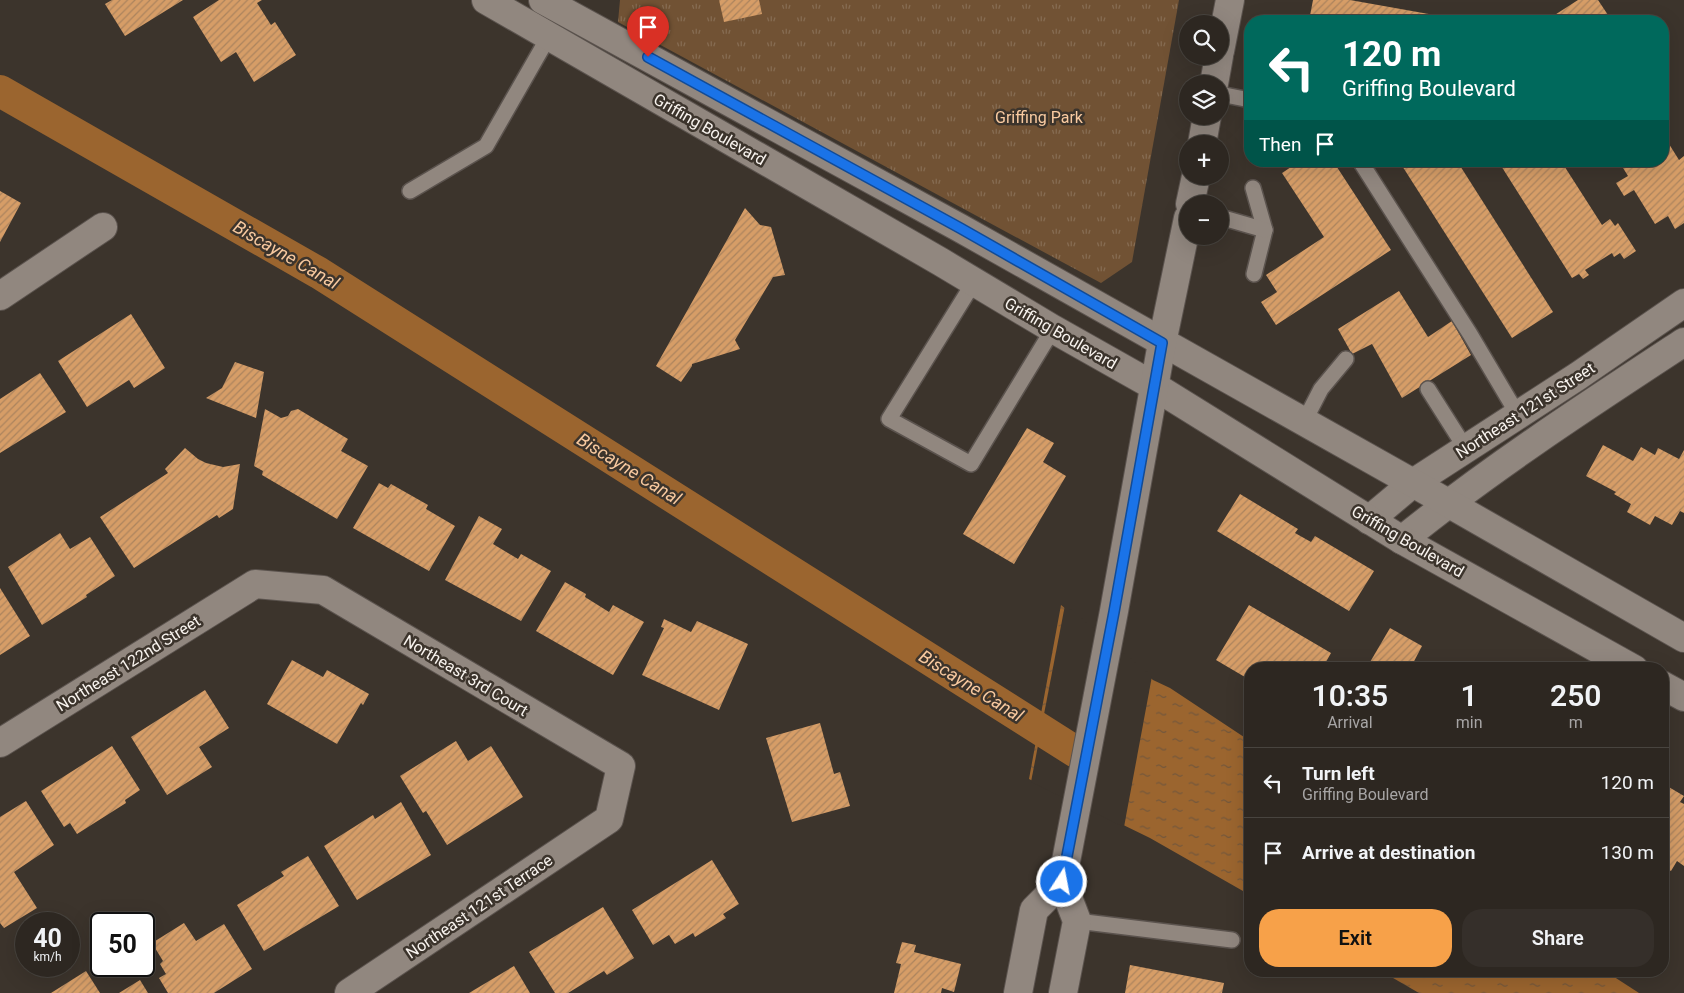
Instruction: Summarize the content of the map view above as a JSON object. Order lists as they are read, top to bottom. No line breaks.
{"streets":{"street":["Griffing Boulevard","Northeast 121st Street","Northeast 122nd Street","Northeast 3rd Court","Northeast 121st Terrace"]},"crossings":[["Griffing Boulevard","Northeast 121st Street"],["Northeast 122nd Street","Northeast 3rd Court"],["Northeast 3rd Court","Northeast 121st Terrace"]],"water":["Biscayne Canal"],"parks":["Griffing Park"],"page":{"map_buttons":["+","−"],"turn":["120 m","Griffing Boulevard"],"then":"Then","eta":["10:35","Arrival","1","min","250","m"],"list":[{"name":"Turn left","note":"Griffing Boulevard","value":"120 m"},{"name":"Arrive at destination","value":"130 m"}],"buttons":["Exit","Share"],"speed":"40 km/h","limit":"50"}}
